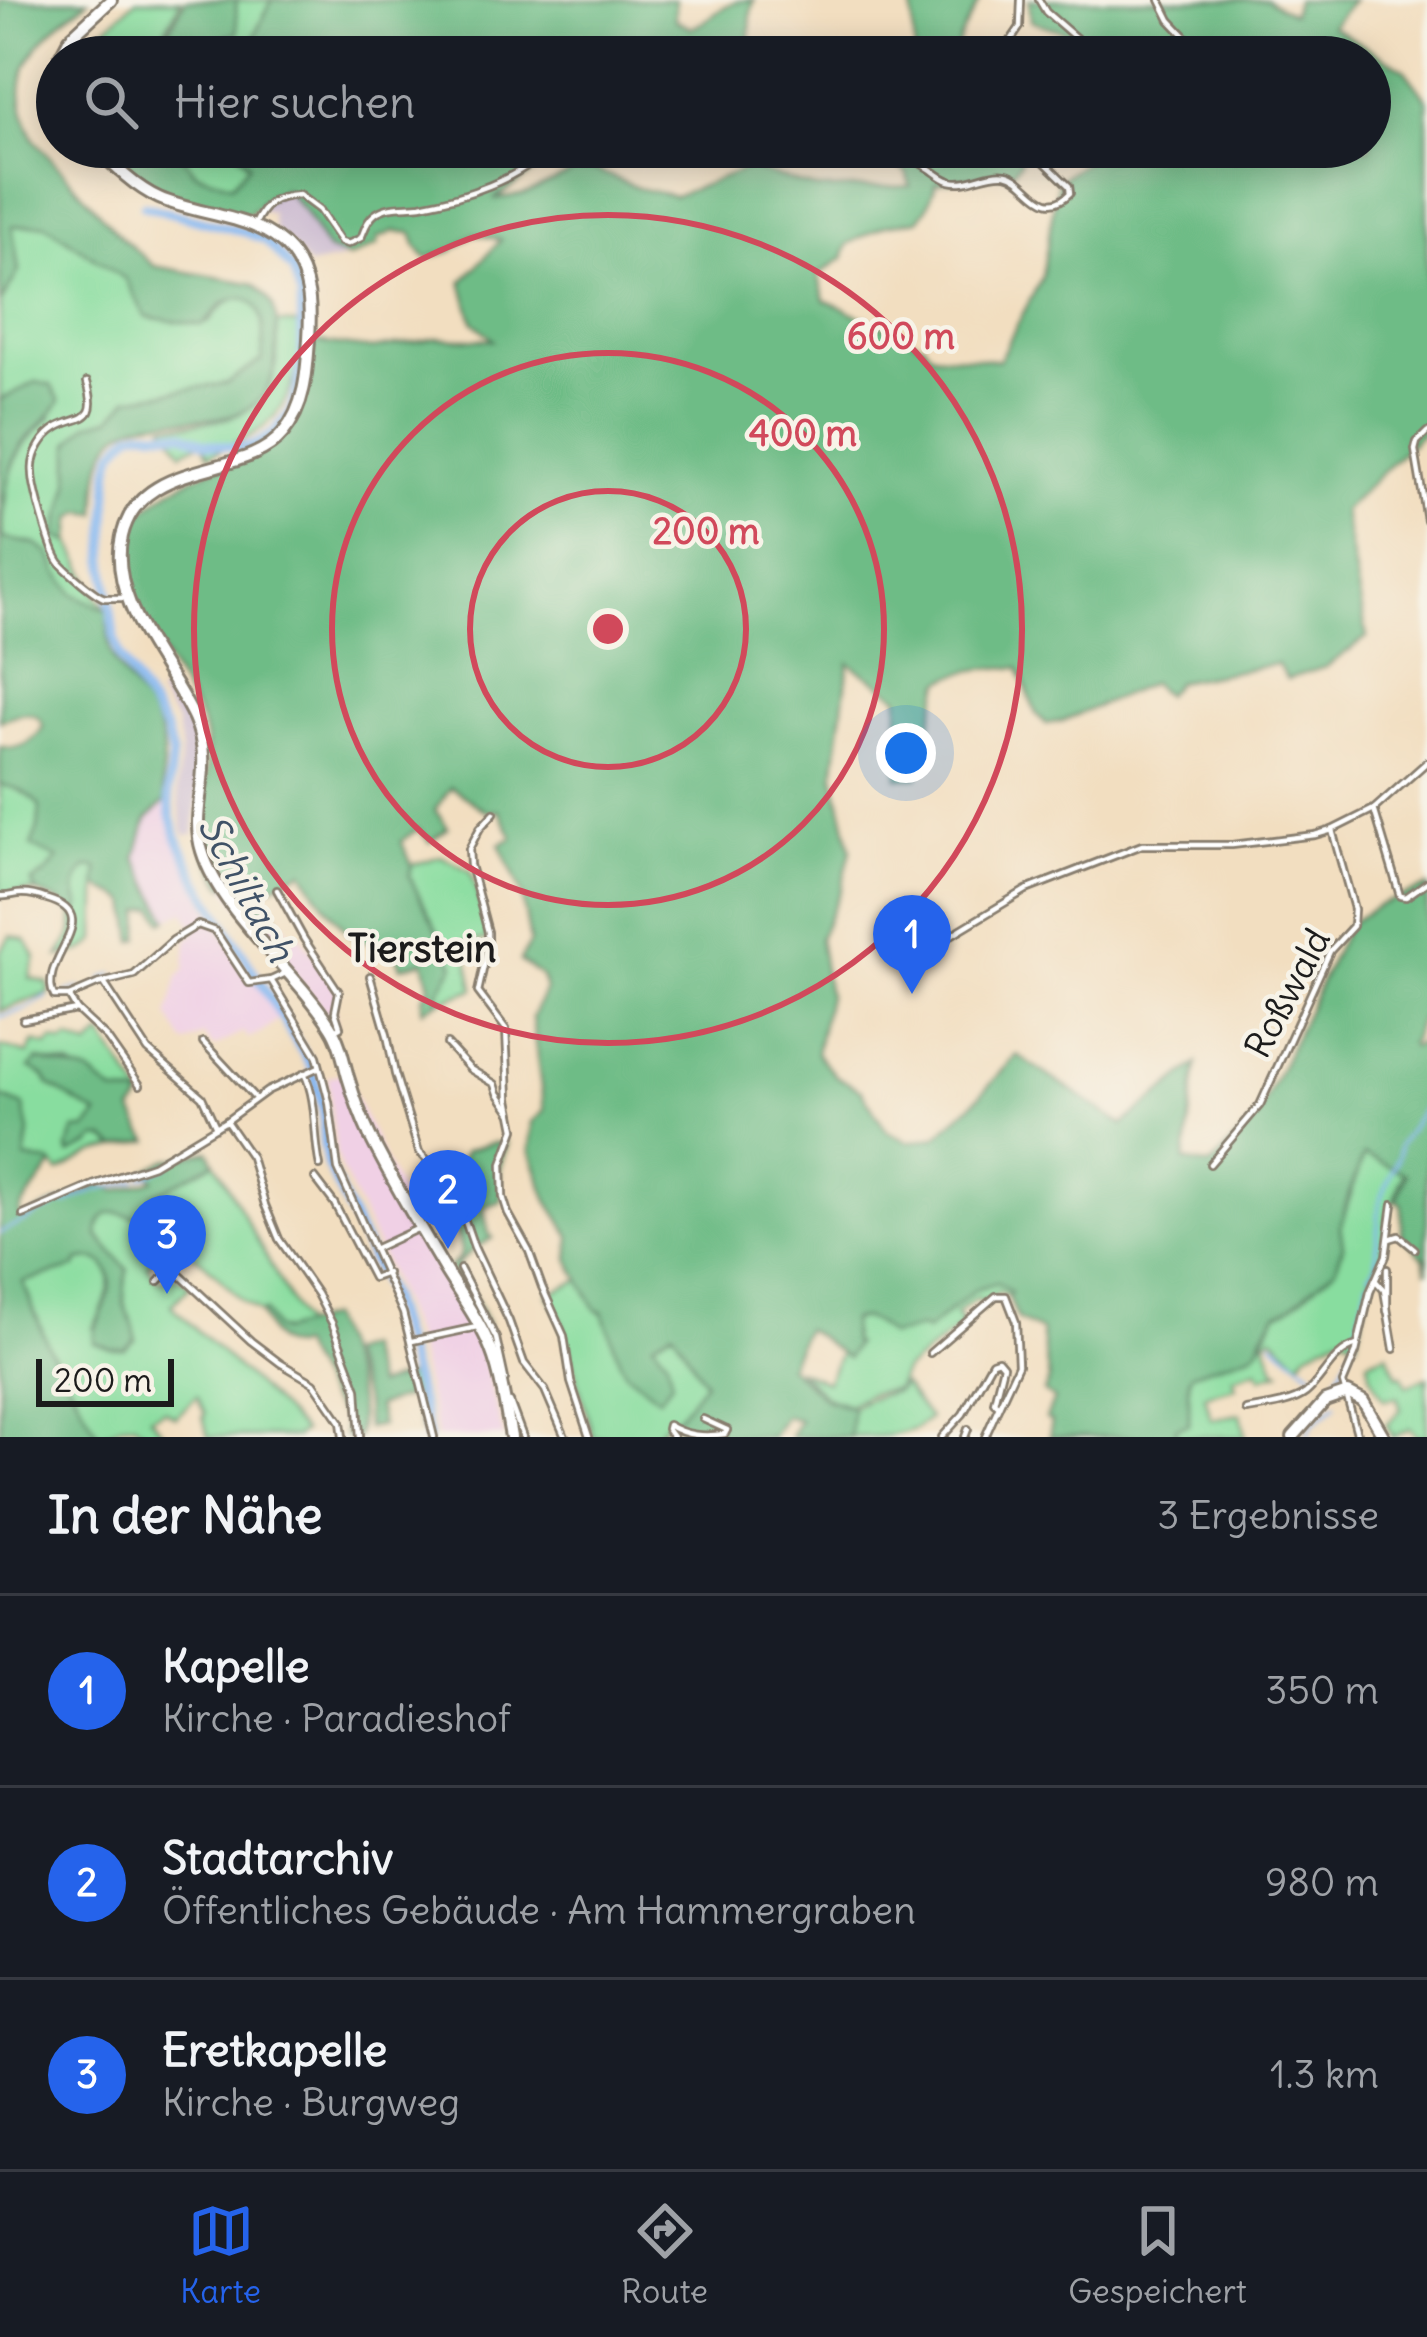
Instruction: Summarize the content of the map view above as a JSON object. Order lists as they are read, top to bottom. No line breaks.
{"streets":{"street":["Roßwald"]},"districts":["Tierstein"],"water":["Schiltach"],"scale_bar":"200 m","page":{"search":"Hier suchen","pins":["1","2","3"],"scale":"200 m","heading":["In der Nähe","3 Ergebnisse"],"list":[{"mark":"1","name":"Kapelle","note":"Kirche · Paradieshof","value":"350 m"},{"mark":"2","name":"Stadtarchiv","note":"Öffentliches Gebäude · Am Hammergraben","value":"980 m"},{"mark":"3","name":"Eretkapelle","note":"Kirche · Burgweg","value":"1.3 km"}],"nav":["Karte","Route","Gespeichert"]},"rings":["600 m","400 m","200 m"]}
